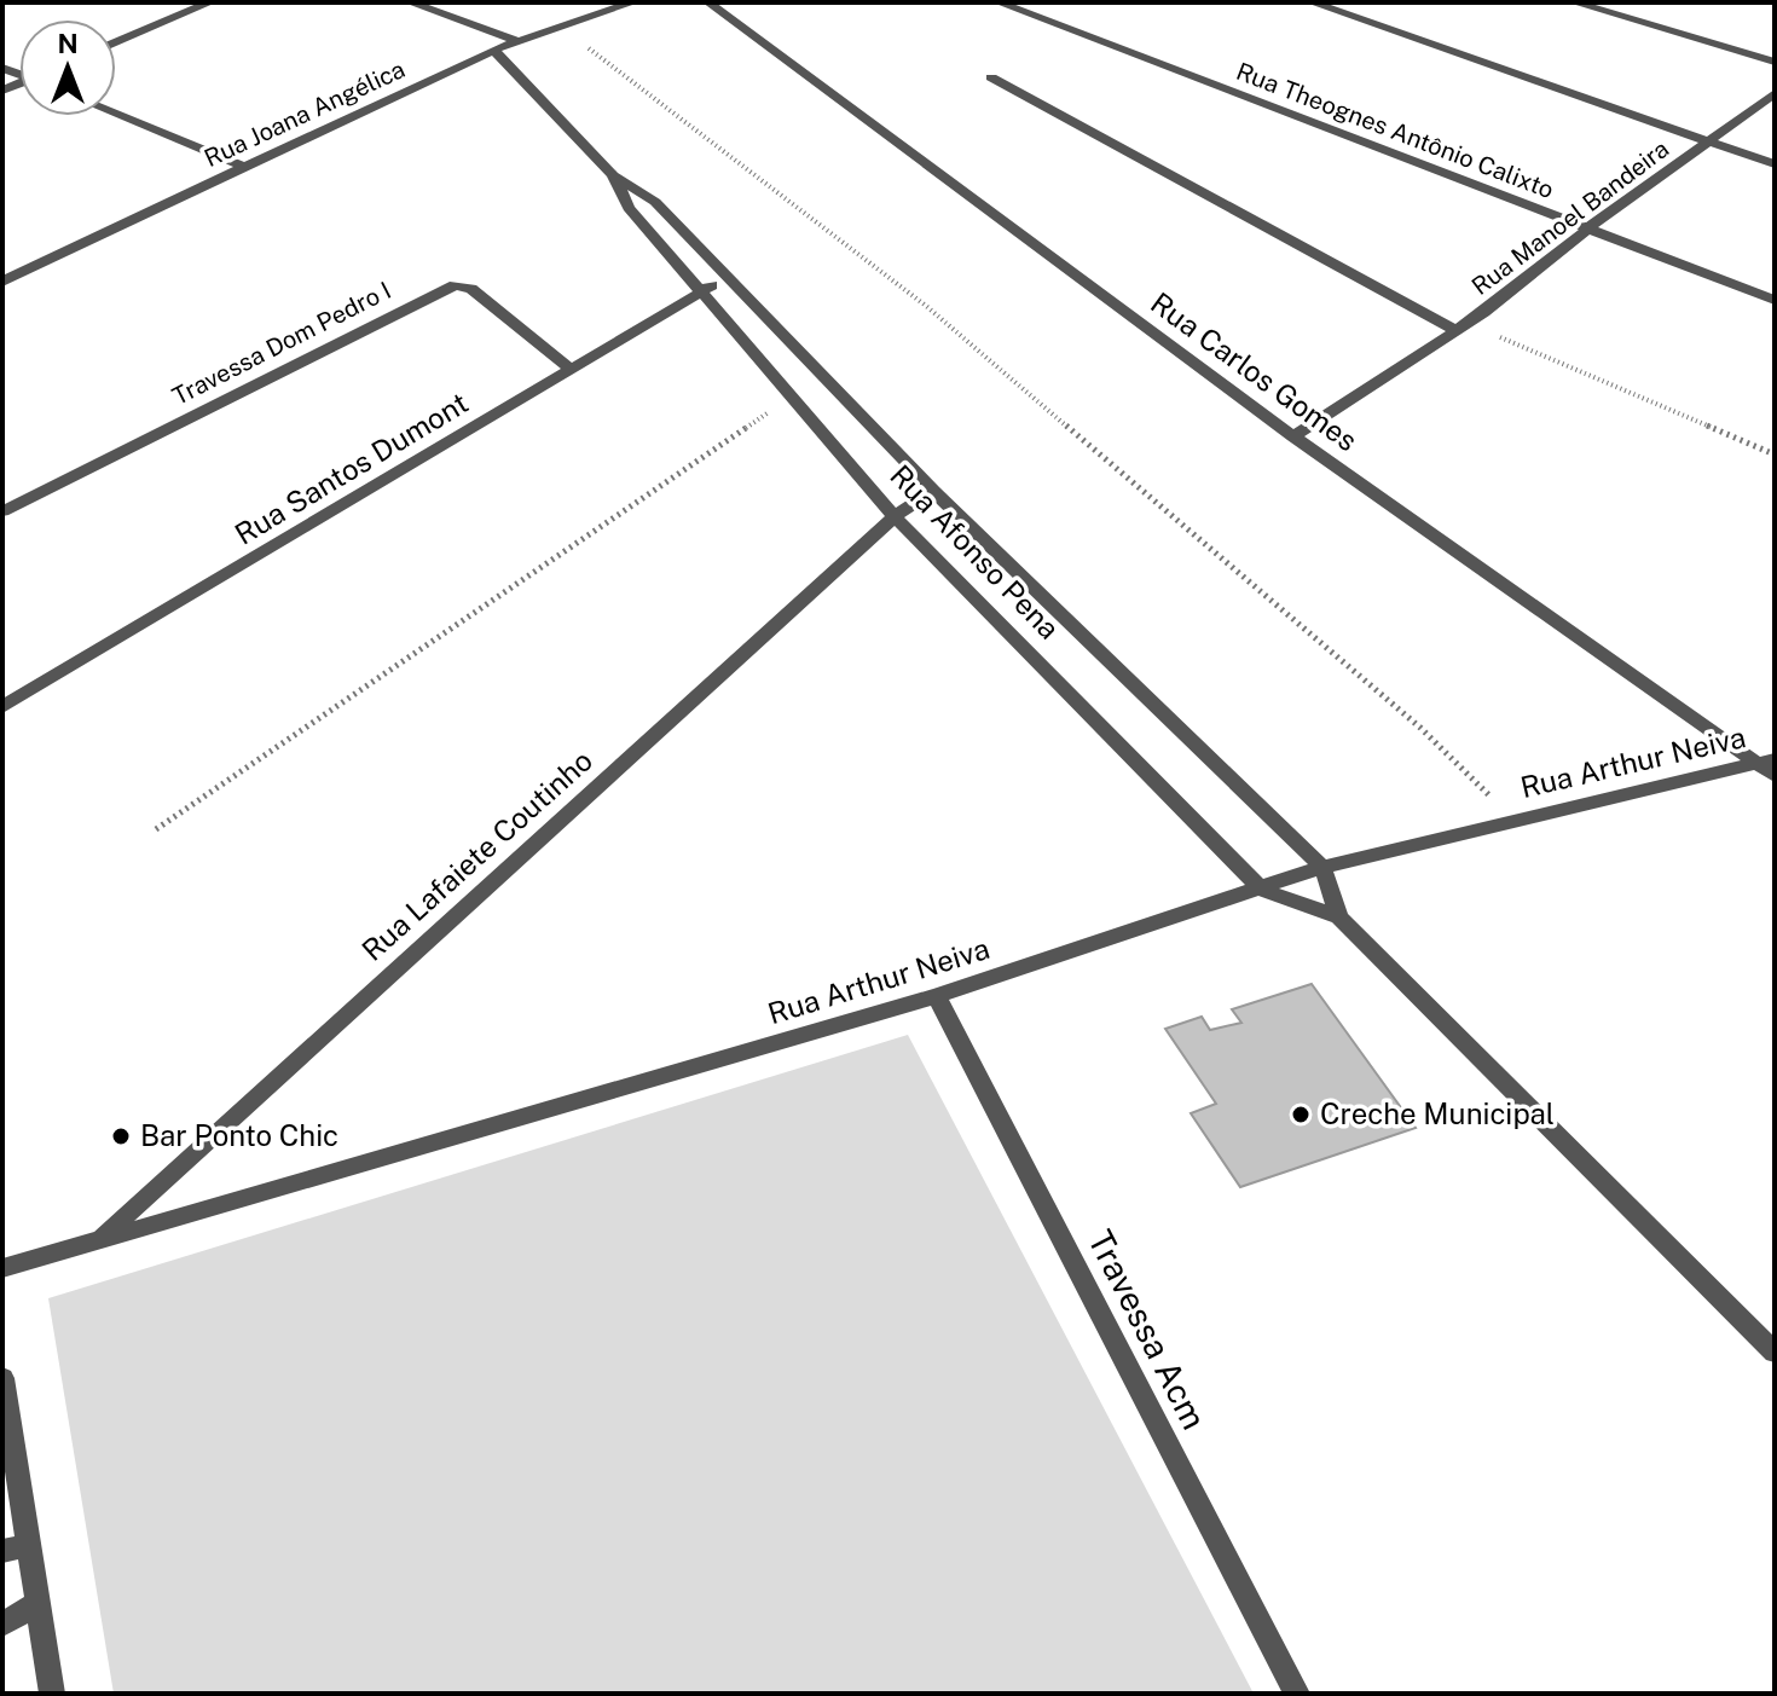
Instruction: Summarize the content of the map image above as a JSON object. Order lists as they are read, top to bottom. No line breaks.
{"streets":{"street":["Rua Joana Angélica","Rua Theognes Antônio Calixto","Rua Manoel Bandeira","Travessa Dom Pedro I","Rua Carlos Gomes","Rua Santos Dumont","Rua Afonso Pena","Rua Arthur Neiva","Rua Lafaiete Coutinho","Travessa Acm"]},"crossings":[["Rua Joana Angélica","Rua Afonso Pena"],["Rua Theognes Antônio Calixto","Rua Manoel Bandeira"],["Rua Manoel Bandeira","Rua Carlos Gomes"],["Travessa Dom Pedro I","Rua Santos Dumont"],["Rua Carlos Gomes","Rua Arthur Neiva"],["Rua Santos Dumont","Rua Afonso Pena"],["Rua Afonso Pena","Rua Arthur Neiva"],["Rua Afonso Pena","Rua Lafaiete Coutinho"],["Rua Arthur Neiva","Rua Lafaiete Coutinho"],["Rua Arthur Neiva","Travessa Acm"]],"places":["Creche Municipal","Bar Ponto Chic"],"north":"top"}
